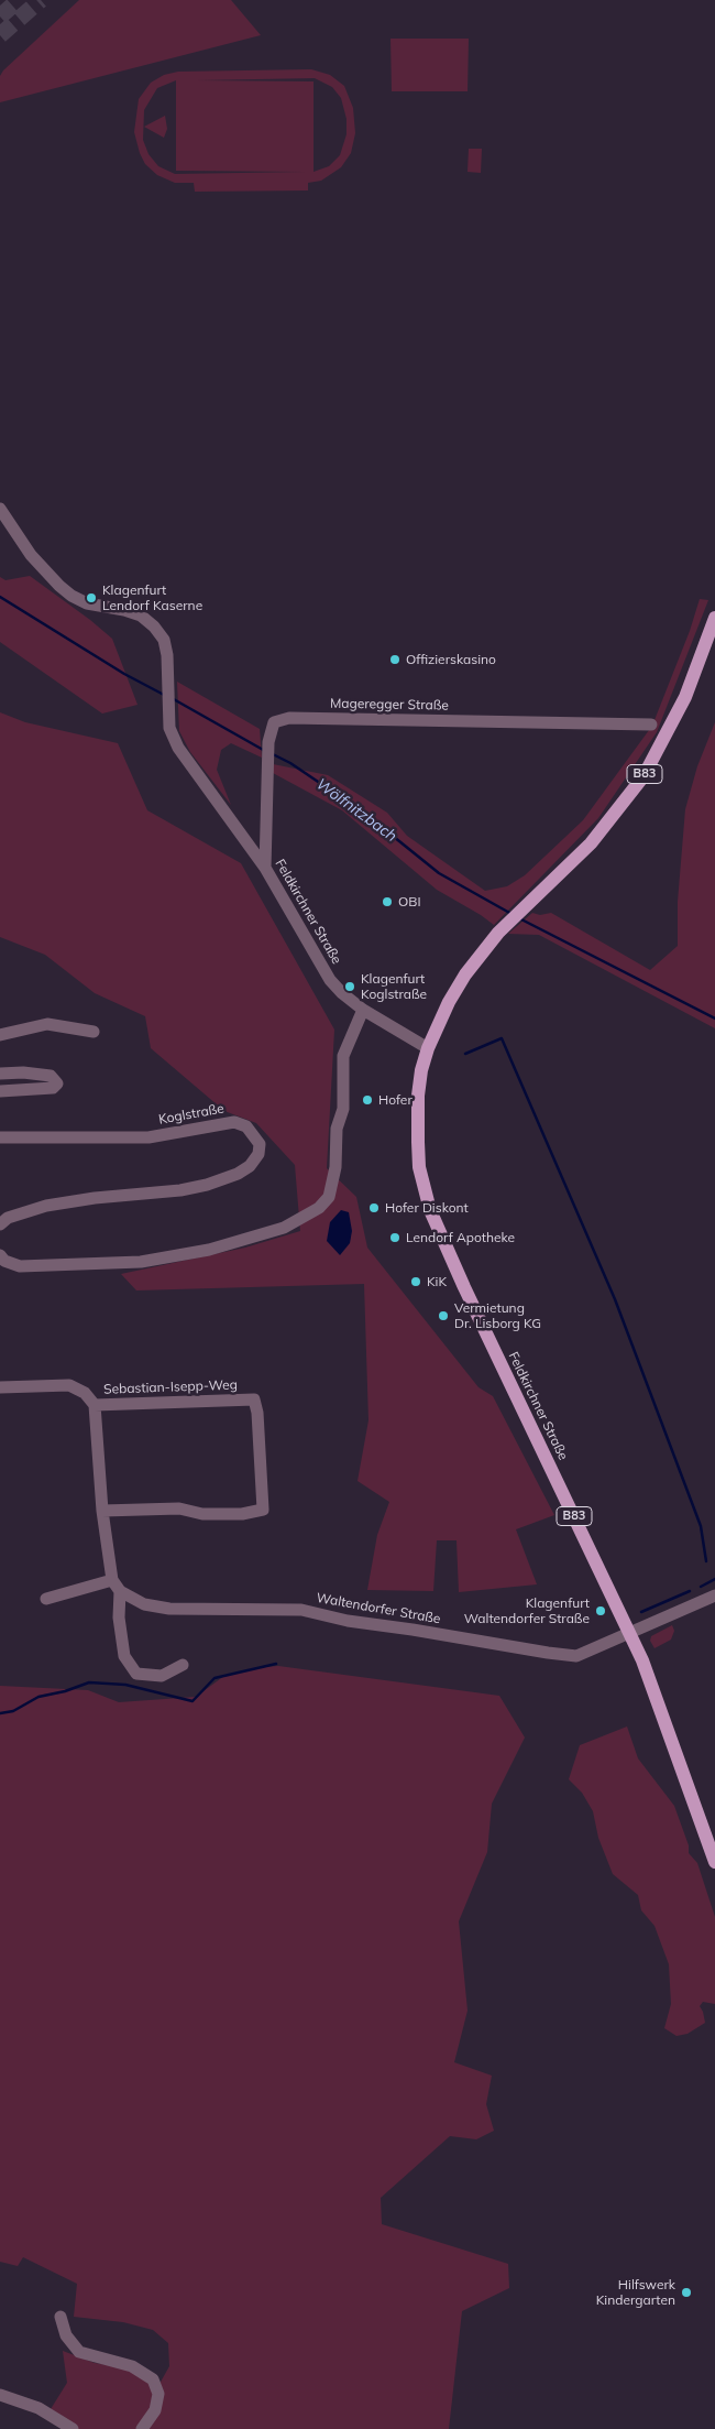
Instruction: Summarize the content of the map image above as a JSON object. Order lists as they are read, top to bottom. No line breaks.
{"streets":{"main road":["B83","Feldkirchner Straße"],"street":["Mageregger Straße","Koglstraße","Sebastian-Isepp-Weg","Waltendorfer Straße"]},"crossings":[["Mageregger Straße","Feldkirchner Straße"],["B83","Feldkirchner Straße"],["Feldkirchner Straße","Waltendorfer Straße"]],"water":["Wölfnitzbach"],"places":["Klagenfurt Lendorf Kaserne","Offizierskasino","OBI","Klagenfurt Koglstraße","Hofer","Hofer Diskont","Lendorf Apotheke","KiK","Vermietung Dr. Lisborg KG","Klagenfurt Waltendorfer Straße","Hilfswerk Kindergarten"]}
